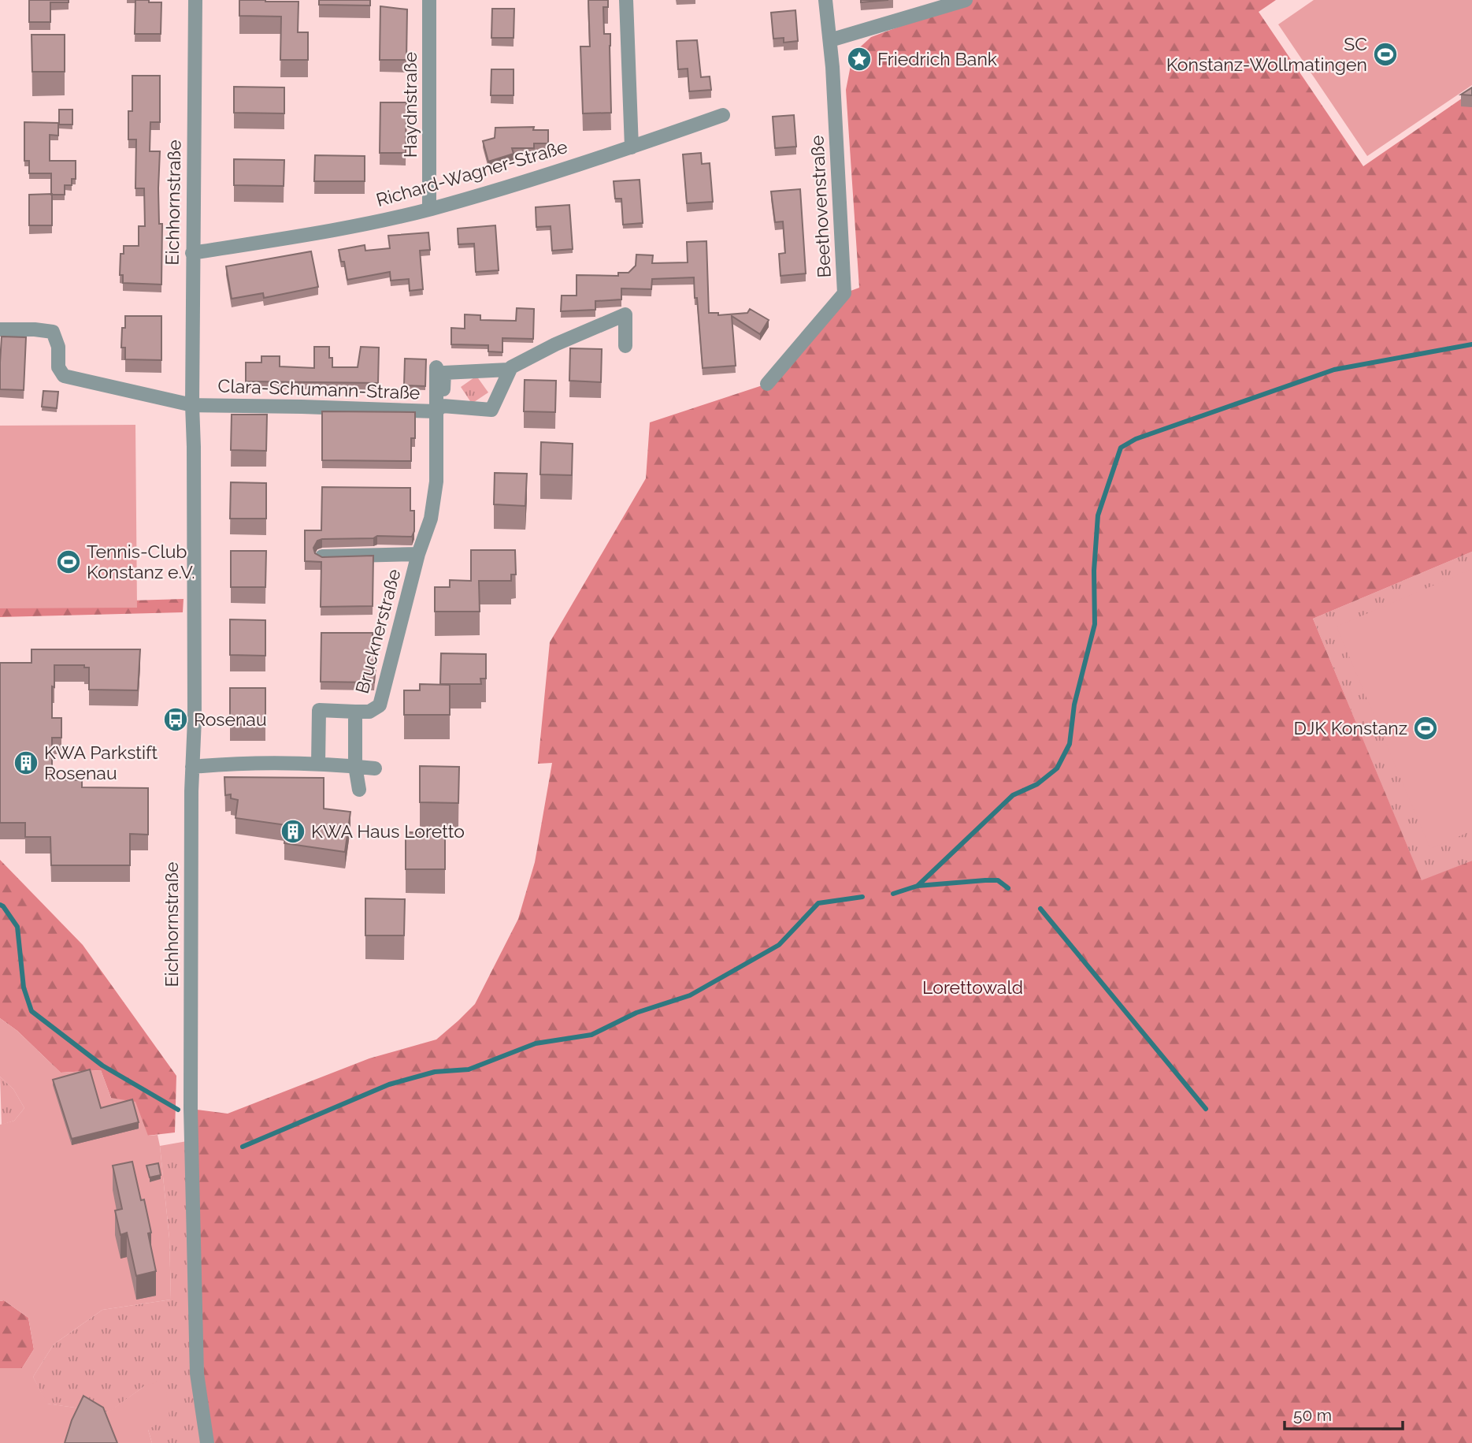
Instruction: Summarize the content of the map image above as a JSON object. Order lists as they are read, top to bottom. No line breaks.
{"streets":{"street":["Haydnstraße","Richard-Wagner-Straße","Eichhornstraße","Beethovenstraße","Clara-Schumann-Straße","Brucknerstraße"]},"crossings":[["Haydnstraße","Richard-Wagner-Straße"],["Richard-Wagner-Straße","Eichhornstraße"],["Eichhornstraße","Clara-Schumann-Straße"],["Clara-Schumann-Straße","Brucknerstraße"]],"parks":["Lorettowald"],"places":{"sports":["SC Konstanz-Wollmatingen","Tennis-Club Konstanz e.V.","DJK Konstanz"],"place":["Friedrich Bank"],"bus stop":["Rosenau"],"building":["KWA Parkstift Rosenau","KWA Haus Loretto"]},"scale_bar":"50 m"}
